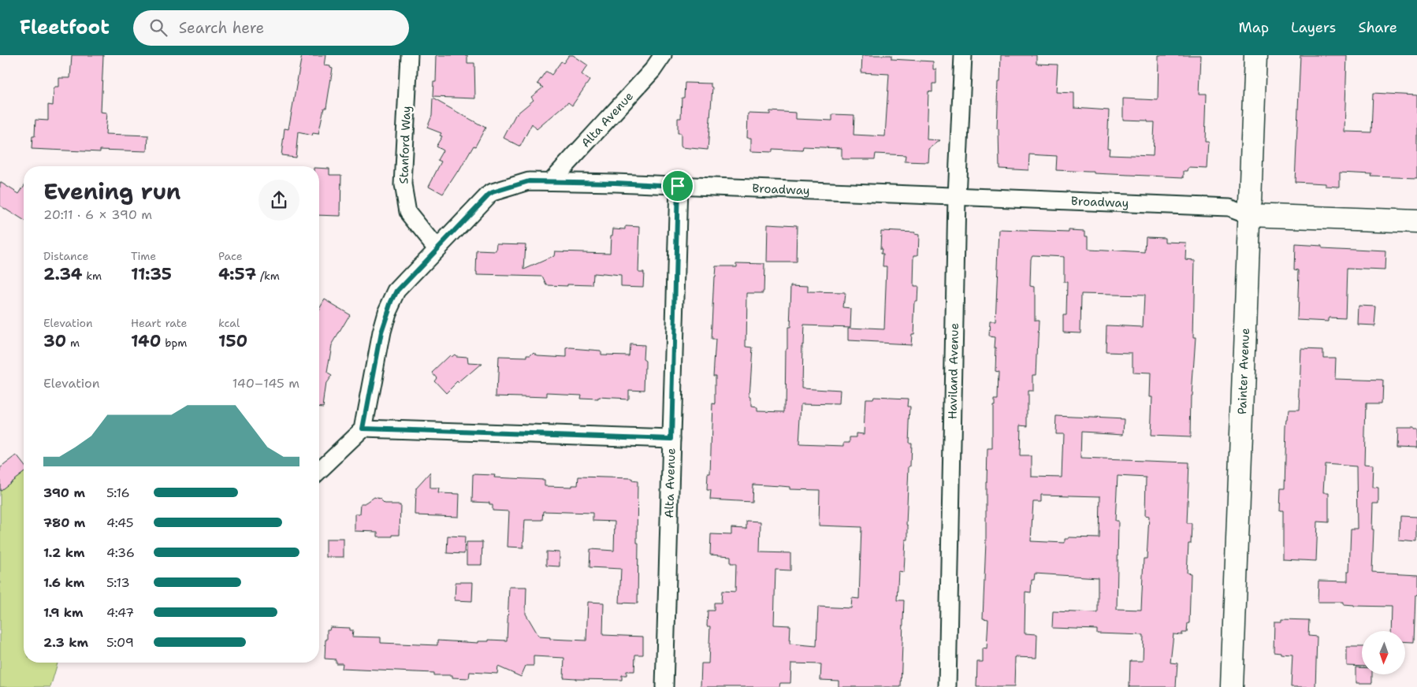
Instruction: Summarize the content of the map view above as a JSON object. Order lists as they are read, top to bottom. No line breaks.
{"streets":{"street":["Alta Avenue","Stanford Way","Broadway","Haviland Avenue","Painter Avenue"]},"crossings":[["Alta Avenue","Broadway"],["Stanford Way","Broadway"],["Broadway","Haviland Avenue"],["Broadway","Painter Avenue"]],"north":"bottom","page":{"header":"Fleetfoot","search":"Search here","nav":["Map","Layers","Share"],"heading":["Evening run","20:11 · 6 × 390 m"],"stats":[["Distance","2.34 km"],["Time","11:35"],["Pace","4:57 /km"],["Elevation","30 m"],["Heart rate","140 bpm"],["kcal","150"]],"chart":["Elevation","140–145 m"],"list":[{"name":"390 m","note":"5:16"},{"name":"780 m","note":"4:45"},{"name":"1.2 km","note":"4:36"},{"name":"1.6 km","note":"5:13"},{"name":"1.9 km","note":"4:47"},{"name":"2.3 km","note":"5:09"}]}}
